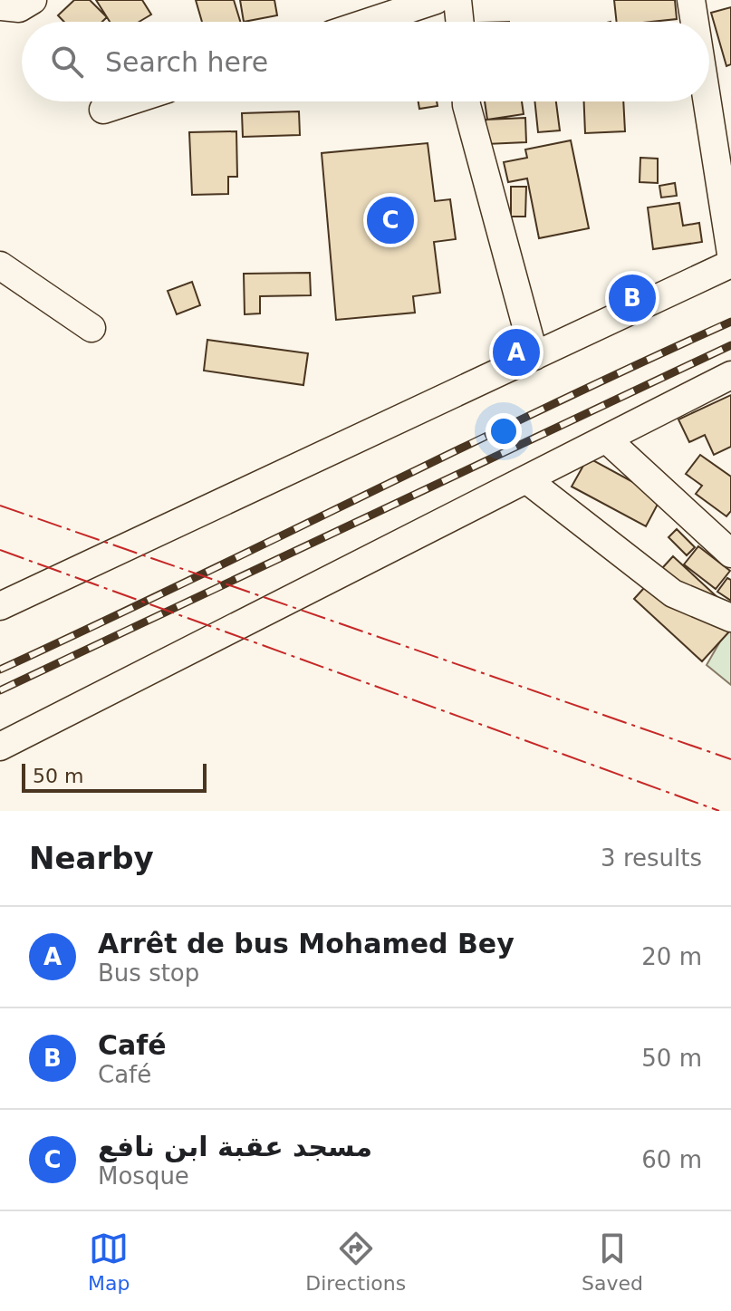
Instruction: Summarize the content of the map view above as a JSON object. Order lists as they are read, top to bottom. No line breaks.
{"scale_bar":"50 m","page":{"search":"Search here","pins":["C","B","A"],"scale":"50 m","heading":["Nearby","3 results"],"list":[{"mark":"A","name":"Arrêt de bus Mohamed Bey","note":"Bus stop","value":"20 m"},{"mark":"B","name":"Café","note":"Café","value":"50 m"},{"mark":"C","name":"مسجد عقبة ابن نافع","note":"Mosque","value":"60 m"}],"nav":["Map","Directions","Saved"]}}
